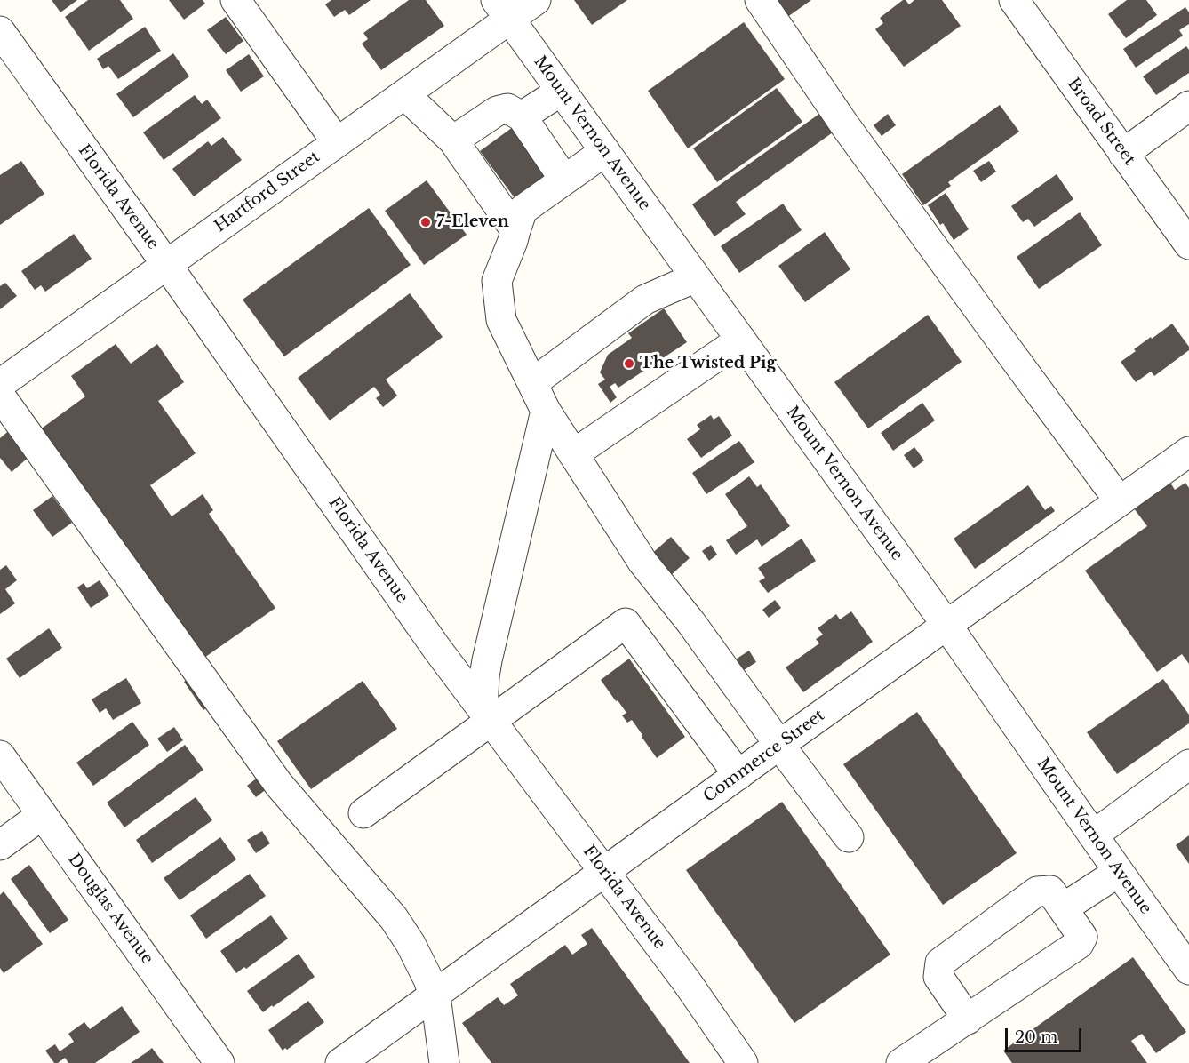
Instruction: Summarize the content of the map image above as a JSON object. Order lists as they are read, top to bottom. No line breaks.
{"streets":{"street":["Broad Street","Mount Vernon Avenue","Hartford Street","Florida Avenue","Commerce Street","Douglas Avenue"]},"crossings":[["Mount Vernon Avenue","Hartford Street"],["Mount Vernon Avenue","Commerce Street"],["Hartford Street","Florida Avenue"],["Florida Avenue","Commerce Street"]],"places":["7-Eleven","The Twisted Pig"],"scale_bar":"20 m"}
